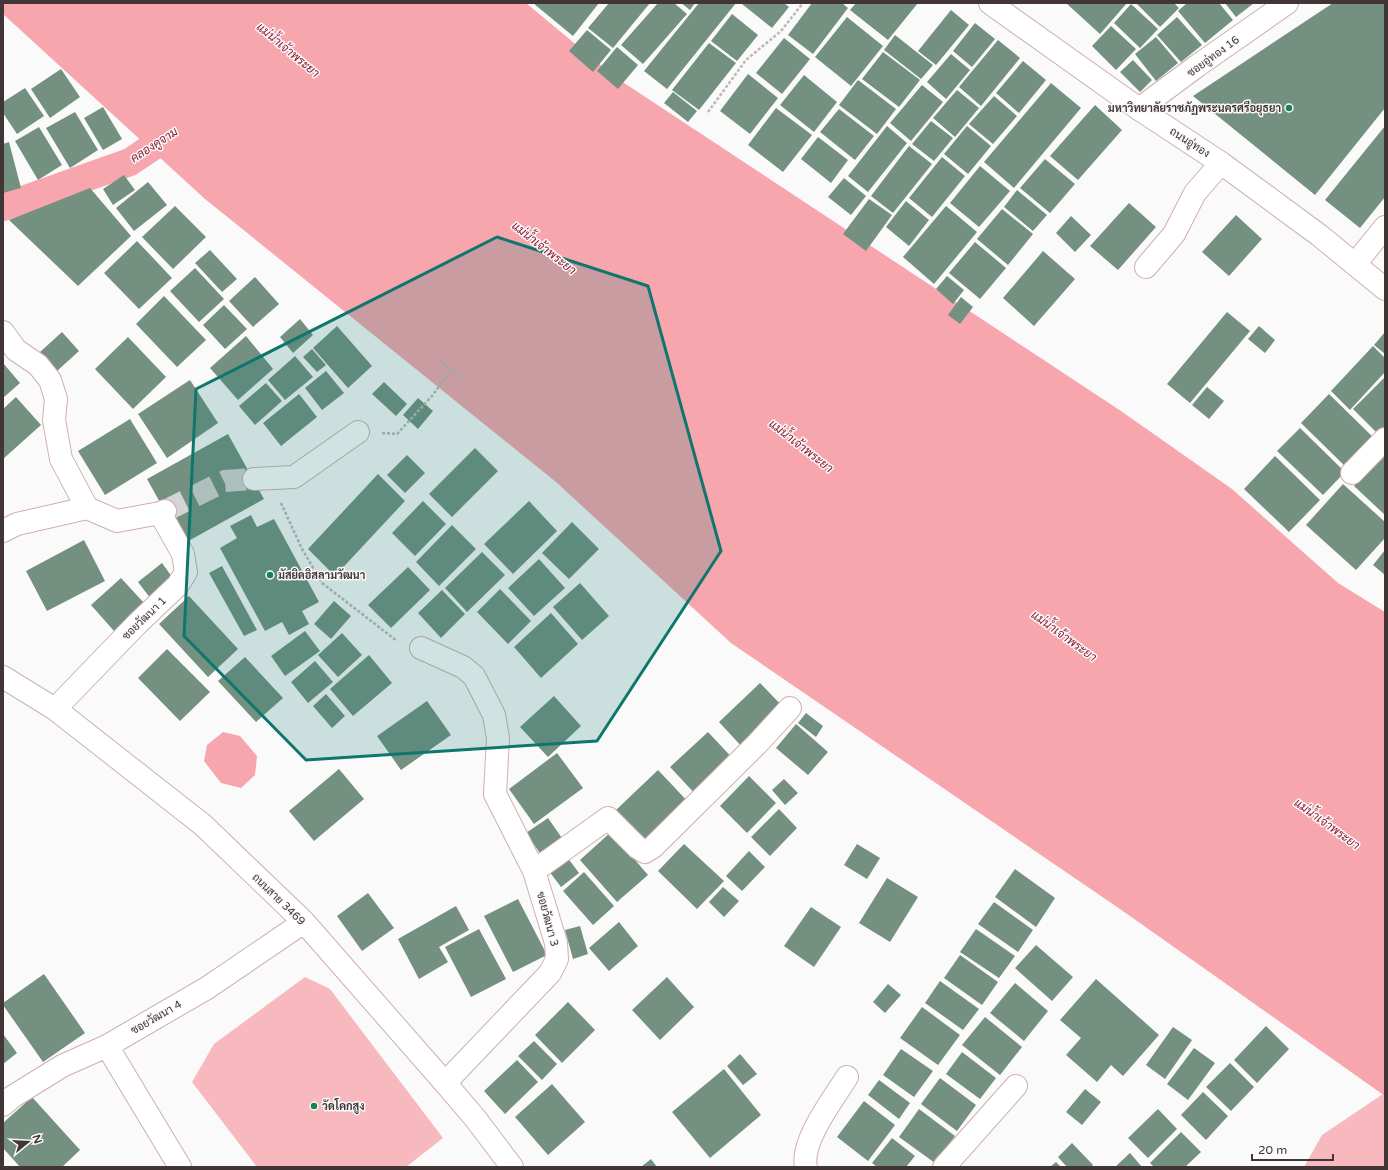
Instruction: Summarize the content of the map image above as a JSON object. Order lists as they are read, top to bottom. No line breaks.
{"streets":{"street":["ซอยอู่ทอง 16","ถนนอู่ทอง","ซอยวัฒนา 1","ถนนสาย 3469","ซอยวัฒนา 3","ซอยวัฒนา 4"]},"crossings":[["ซอยอู่ทอง 16","ถนนอู่ทอง"],["ซอยวัฒนา 1","ถนนสาย 3469"],["ถนนสาย 3469","ซอยวัฒนา 3"],["ถนนสาย 3469","ซอยวัฒนา 4"]],"water":["แม่น้ำเจ้าพระยา","คลองคูจาม"],"places":["มหาวิทยาลัยราชภัฏพระนครศรีอยุธยา","มัสยิดอิสลามวัฒนา","วัดโคกสูง"],"scale_bar":"20 m","north":"right"}
